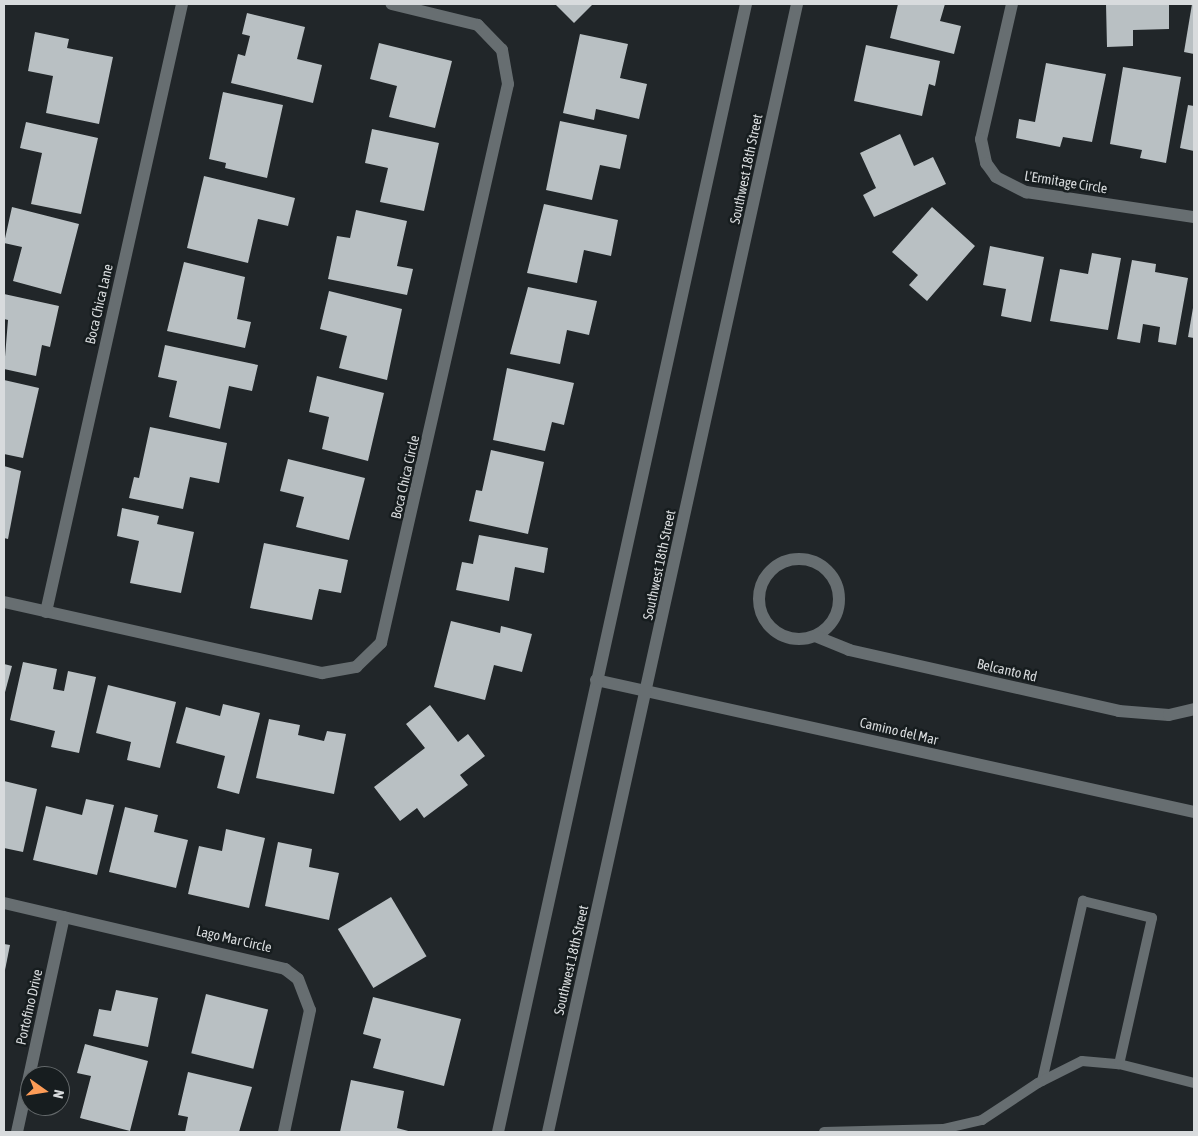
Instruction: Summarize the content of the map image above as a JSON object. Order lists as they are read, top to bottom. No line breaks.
{"streets":{"street":["Southwest 18th Street","L'Ermitage Circle","Boca Chica Lane","Boca Chica Circle","Belcanto Rd","Camino del Mar","Lago Mar Circle","Portofino Drive"]},"crossings":[["Southwest 18th Street","Camino del Mar"],["Boca Chica Lane","Boca Chica Circle"],["Lago Mar Circle","Portofino Drive"]],"north":"right"}
